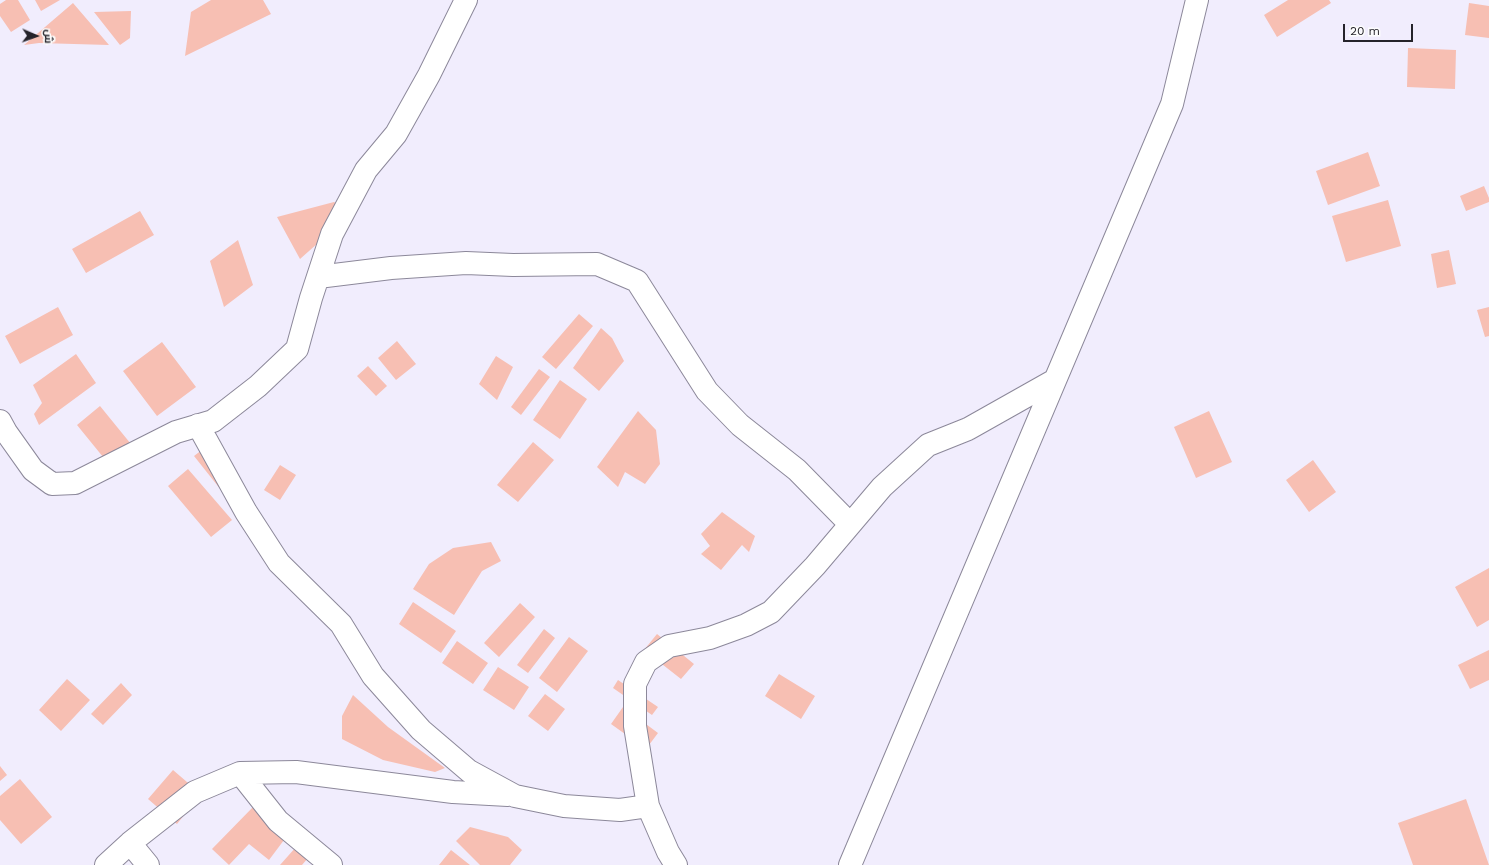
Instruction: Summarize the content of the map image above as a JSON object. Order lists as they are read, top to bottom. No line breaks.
{"scale_bar":"20 m","north":"right"}
